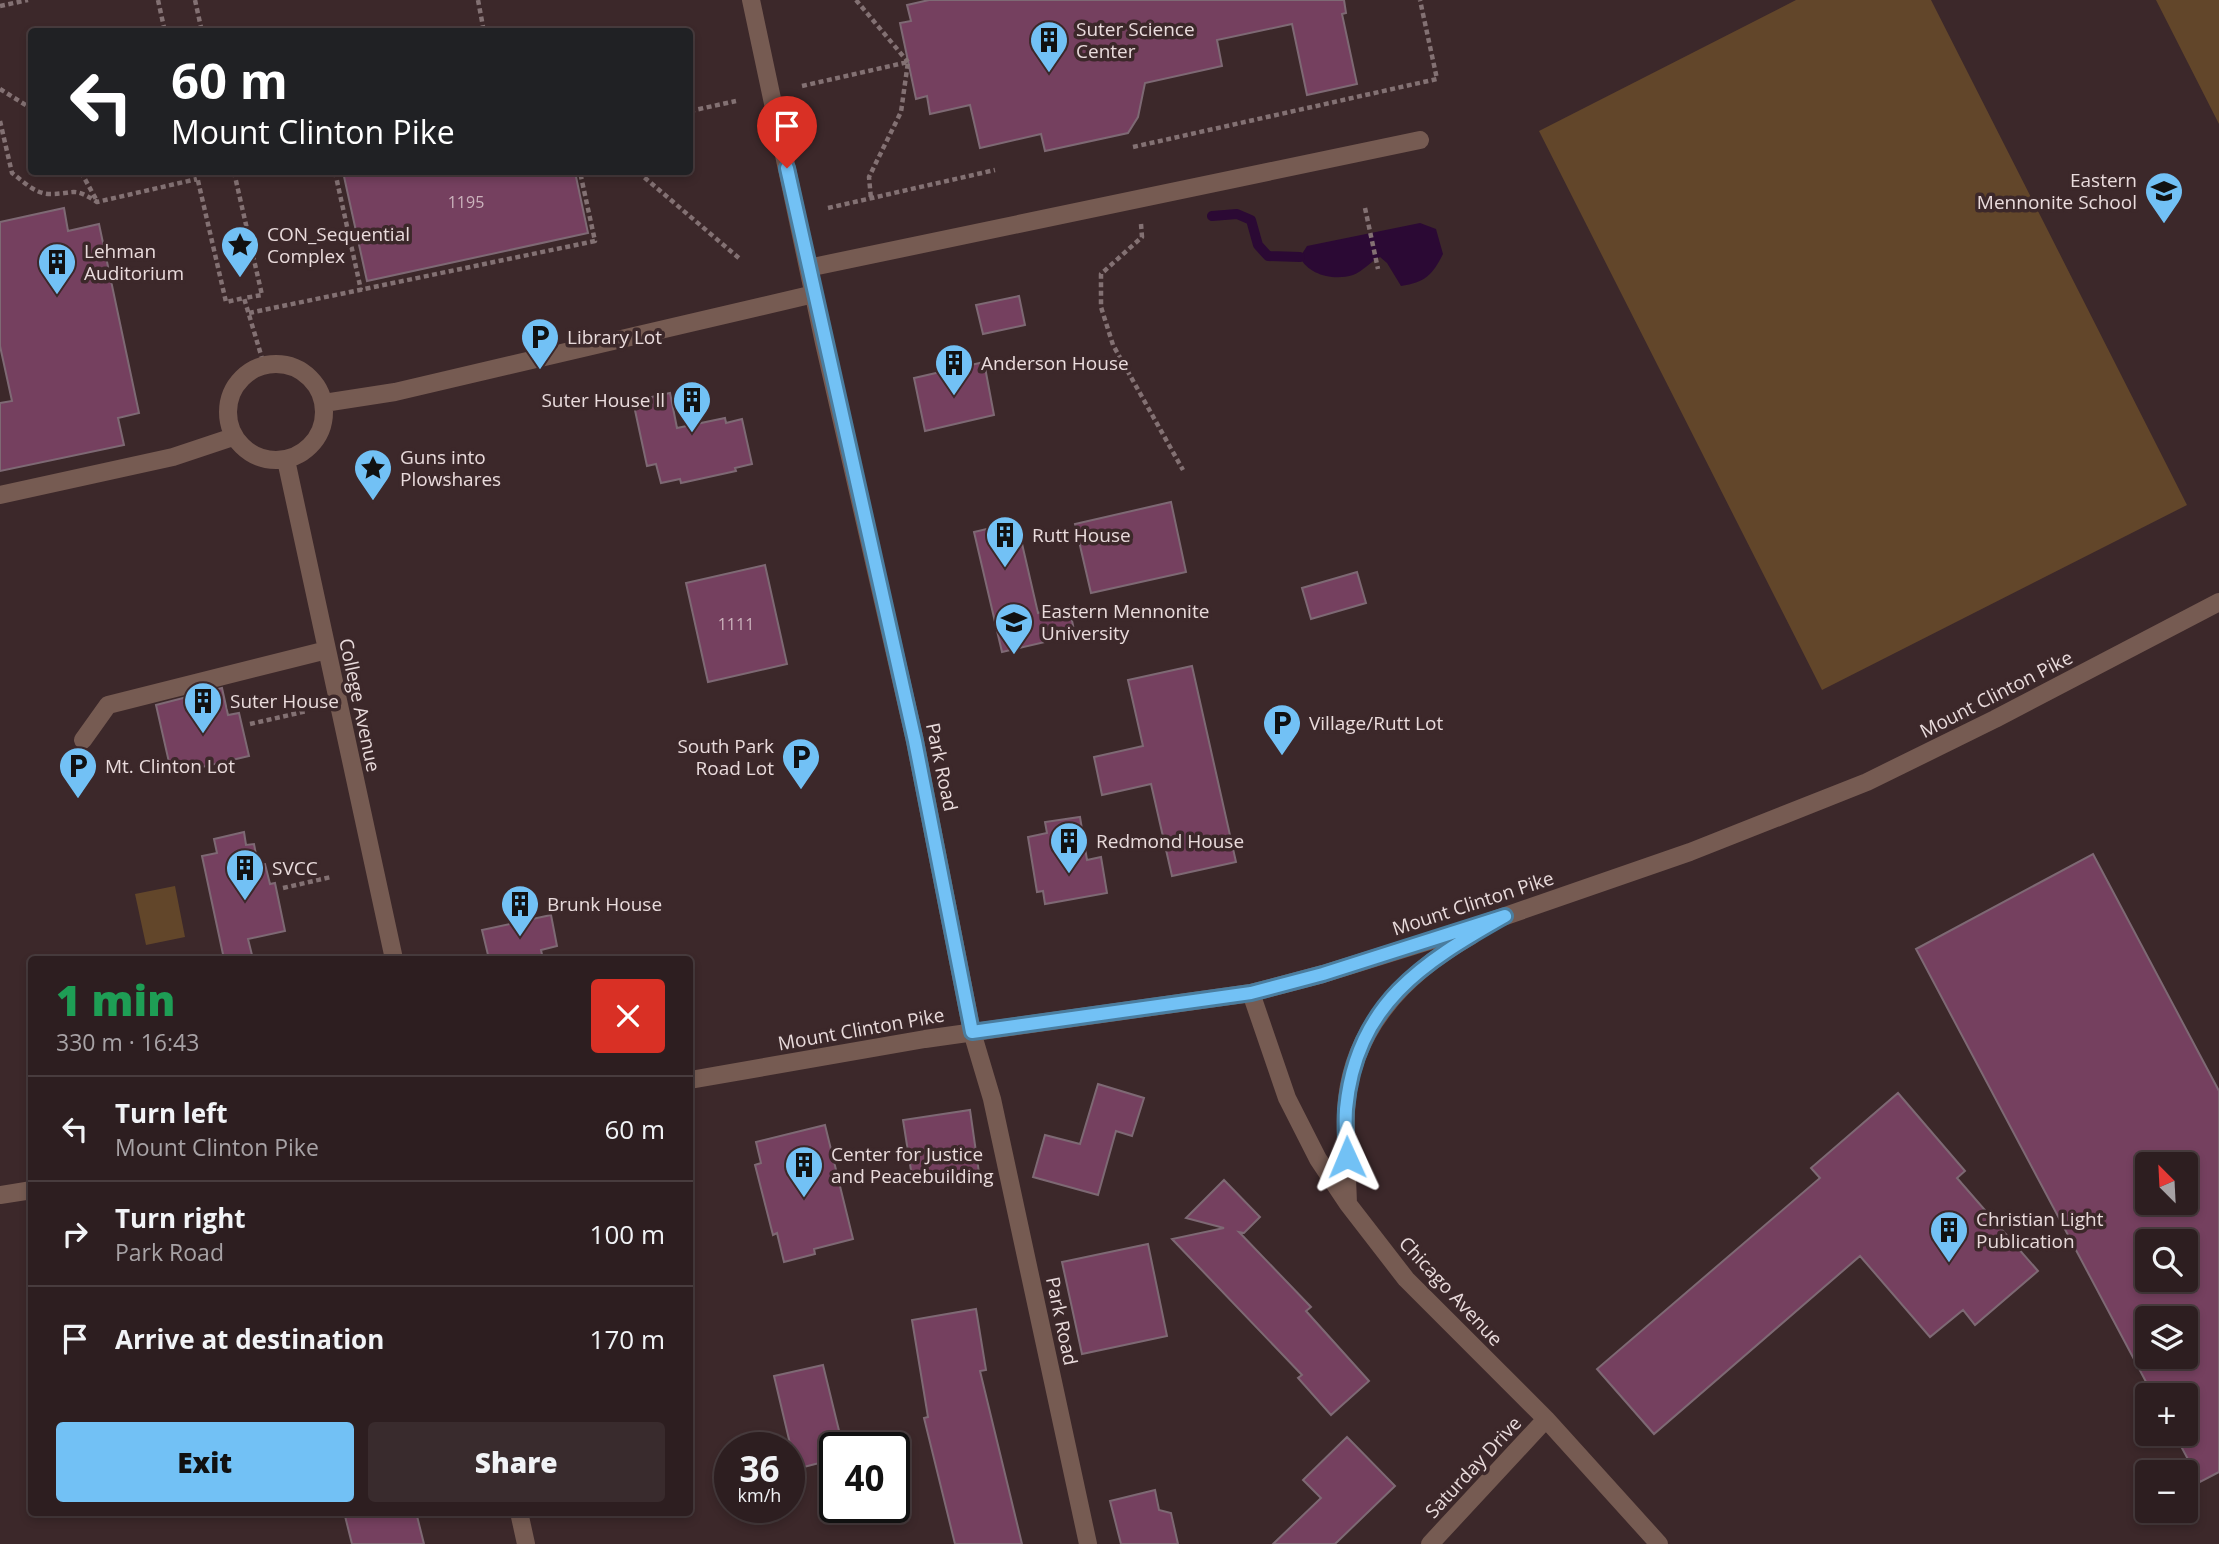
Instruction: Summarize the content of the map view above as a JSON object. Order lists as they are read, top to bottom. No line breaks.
{"streets":{"street":["Mount Clinton Pike","College Avenue","Park Road","Chicago Avenue","Saturday Drive"]},"crossings":[["Mount Clinton Pike","Park Road"],["Mount Clinton Pike","Chicago Avenue"],["Chicago Avenue","Saturday Drive"]],"places":{"building":["Suter Science Center","Lehman Auditorium","Anderson House","Suter House ll","Rutt House","Suter House","Redmond House","SVCC","Brunk House","Center for Justice and Peacebuilding","Christian Light Publication"],"school or university":["Eastern Mennonite School","Eastern Mennonite University"],"place":["CON_Sequential Complex","Guns into Plowshares"],"parking":["Library Lot","Village/Rutt Lot","South Park Road Lot","Mt. Clinton Lot"]},"house_numbers":["1195","1111"],"north":"top left","page":{"turn":["60 m","Mount Clinton Pike"],"heading":["1 min","330 m · 16:43"],"list":[{"name":"Turn left","note":"Mount Clinton Pike","value":"60 m"},{"name":"Turn right","note":"Park Road","value":"100 m"},{"name":"Arrive at destination","value":"170 m"}],"map_buttons":["+","−"],"buttons":["Exit","Share"],"speed":"36 km/h","limit":"40"}}
